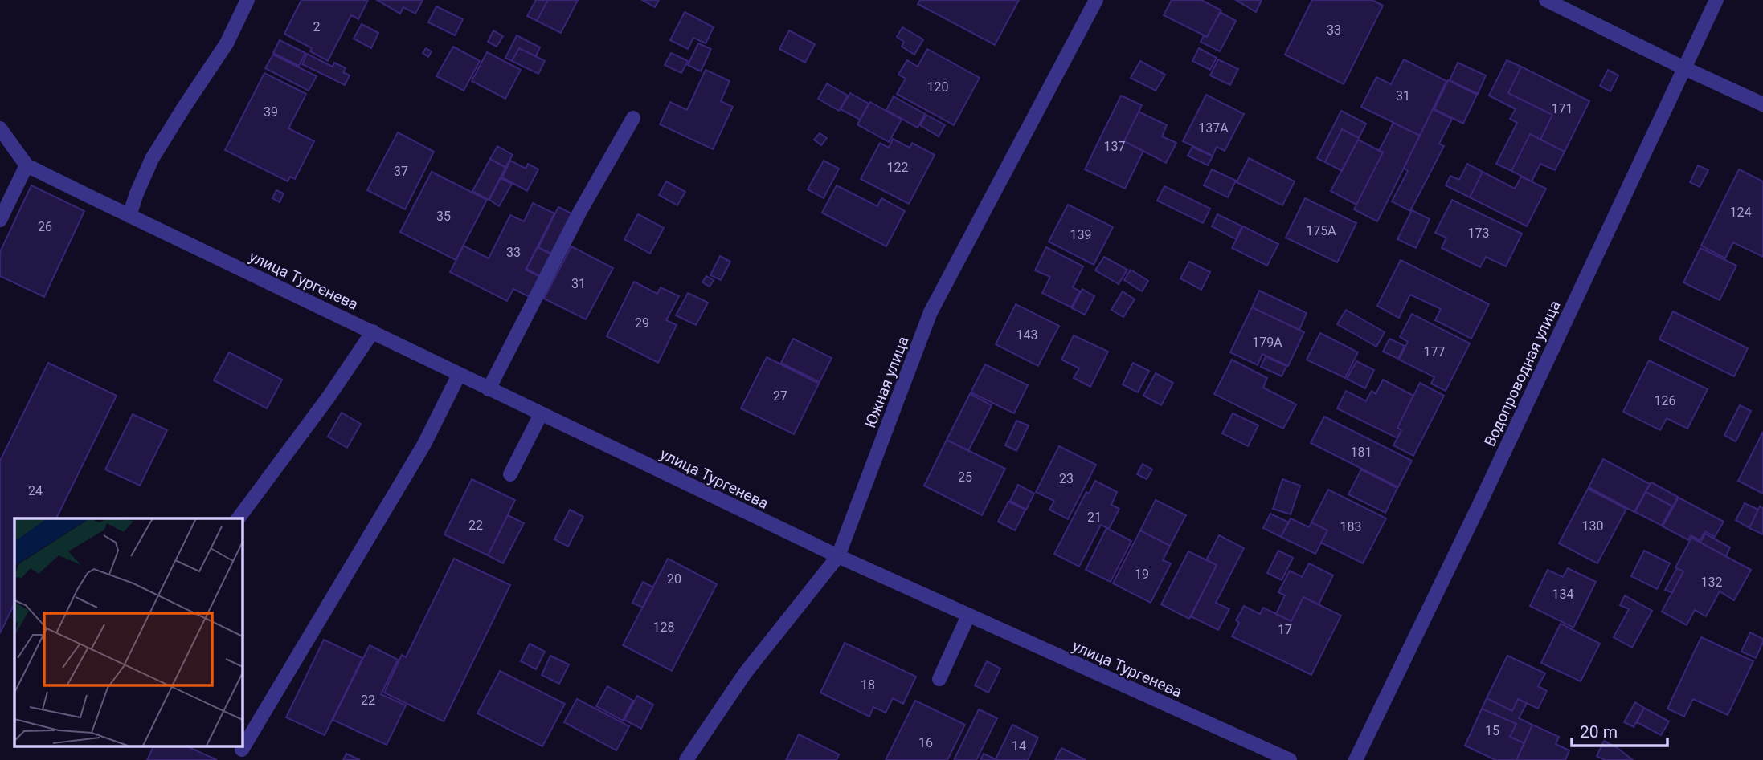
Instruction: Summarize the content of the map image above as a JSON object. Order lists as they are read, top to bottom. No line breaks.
{"streets":{"street":["улица Тургенева","Водопроводная улица","Южная улица"]},"crossings":[["улица Тургенева","Южная улица"]],"house_numbers":["2","33","120","31","171","39","137А","137","122","37","124","35","26","175А","173","139","33","31","29","143","179А","177","27","126","181","25","23","24","21","22","130","183","19","20","132","134","128","17","18","22","15","16","14"],"scale_bar":"20 m"}
